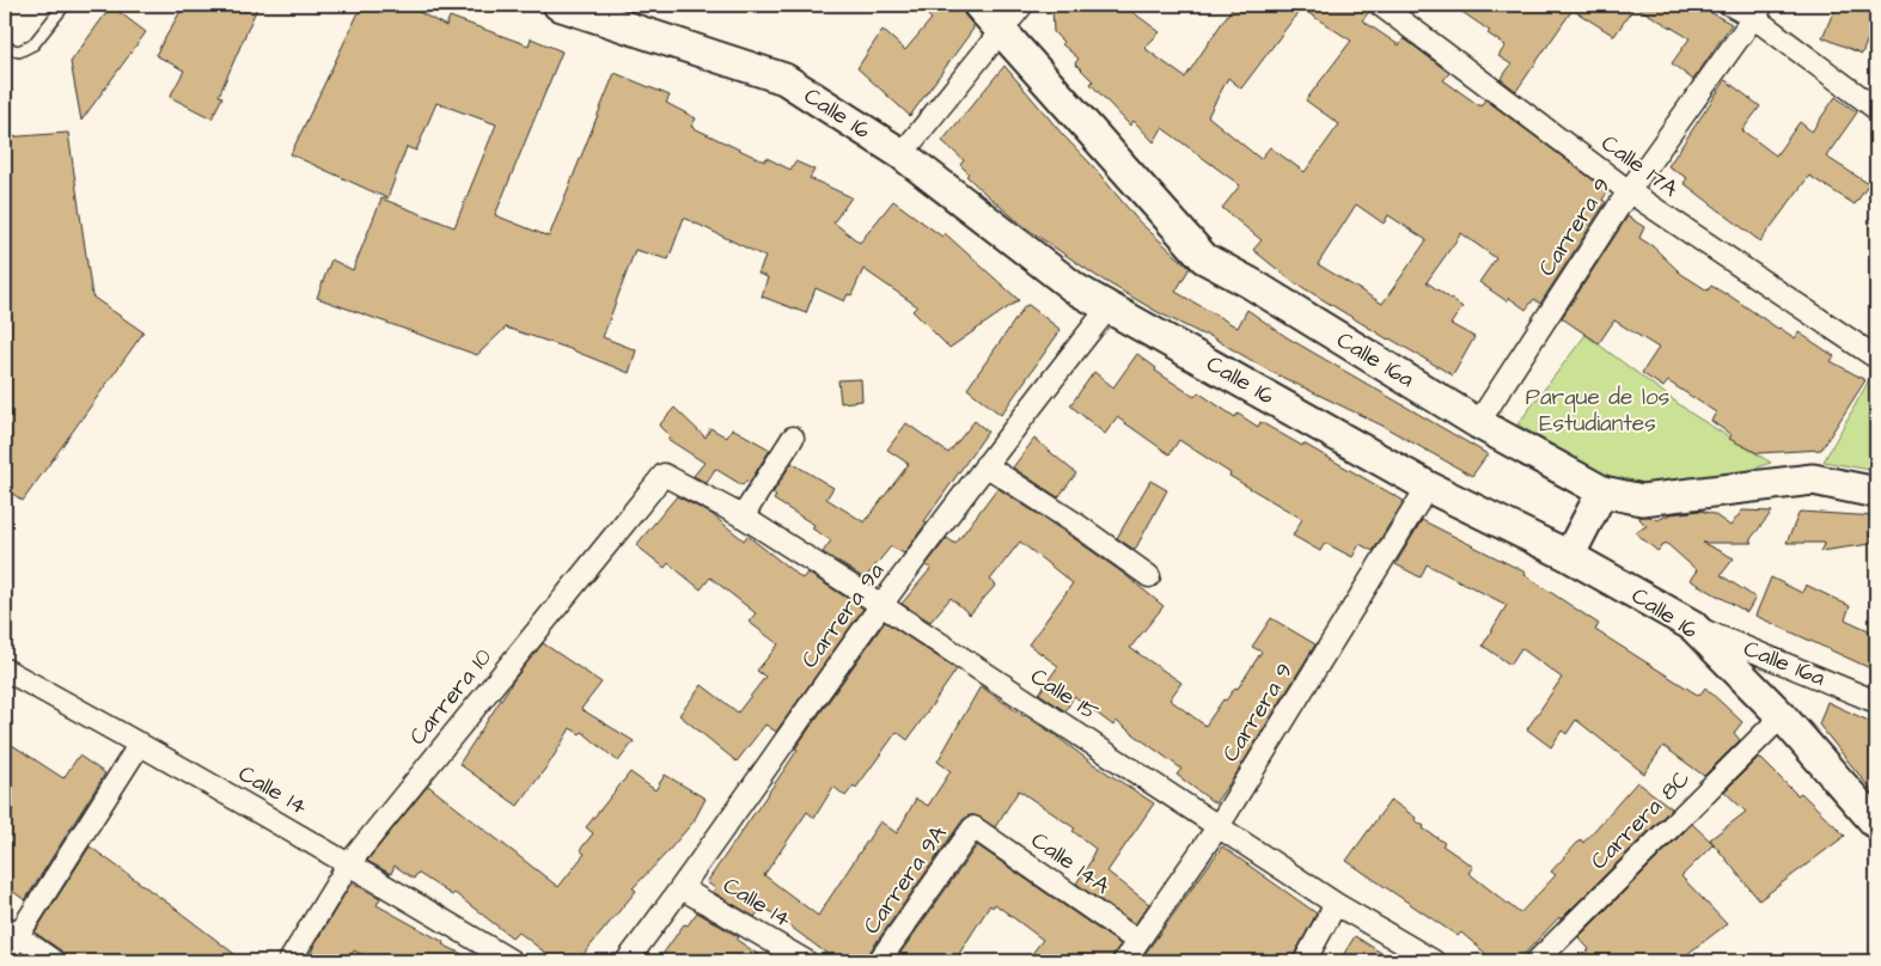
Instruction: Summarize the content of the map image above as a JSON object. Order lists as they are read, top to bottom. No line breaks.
{"streets":{"main road":["Calle 16","Calle 16a"],"street":["Calle 17A","Carrera 9","Carrera 9a","Calle 15","Carrera 10","Calle 14","Carrera 8C","Calle 14A","Carrera 9A"]},"crossings":[["Calle 16","Carrera 9"],["Calle 16","Calle 16a"],["Calle 16","Carrera 9a"],["Calle 16","Carrera 8C"],["Calle 17A","Carrera 9"],["Carrera 9","Calle 16a"],["Carrera 9","Calle 15"],["Carrera 9","Calle 14A"],["Carrera 9a","Calle 15"],["Carrera 9a","Calle 14"],["Calle 15","Carrera 10"],["Carrera 10","Calle 14"],["Calle 14A","Carrera 9A"]],"parks":["Parque de los Estudiantes"]}
